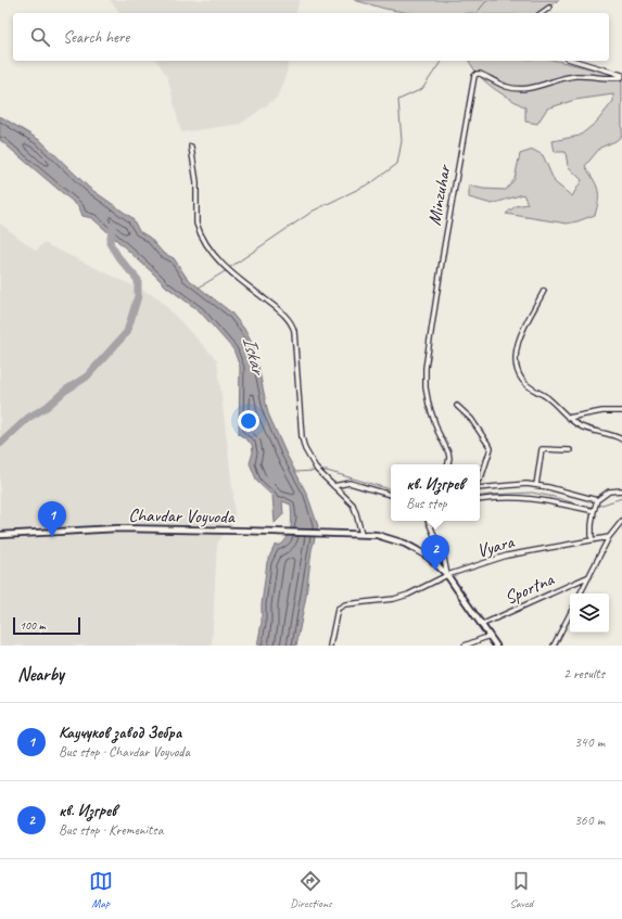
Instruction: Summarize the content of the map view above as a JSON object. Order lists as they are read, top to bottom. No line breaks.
{"streets":{"street":["Minzuhar","Chavdar Voyvoda","Vyara","Sportna"]},"crossings":[["Chavdar Voyvoda","Vyara"],["Chavdar Voyvoda","Sportna"]],"water":["Iskar"],"scale_bar":"100 m","page":{"search":"Search here","popup":["кв. Изгрев","Bus stop"],"pins":["1","2"],"scale":"100 m","heading":["Nearby","2 results"],"list":[{"mark":"1","name":"Каучуков завод Зебра","note":"Bus stop · Chavdar Voyvoda","value":"340 m"},{"mark":"2","name":"кв. Изгрев","note":"Bus stop · Kremenitsa","value":"360 m"}],"nav":["Map","Directions","Saved"]}}
